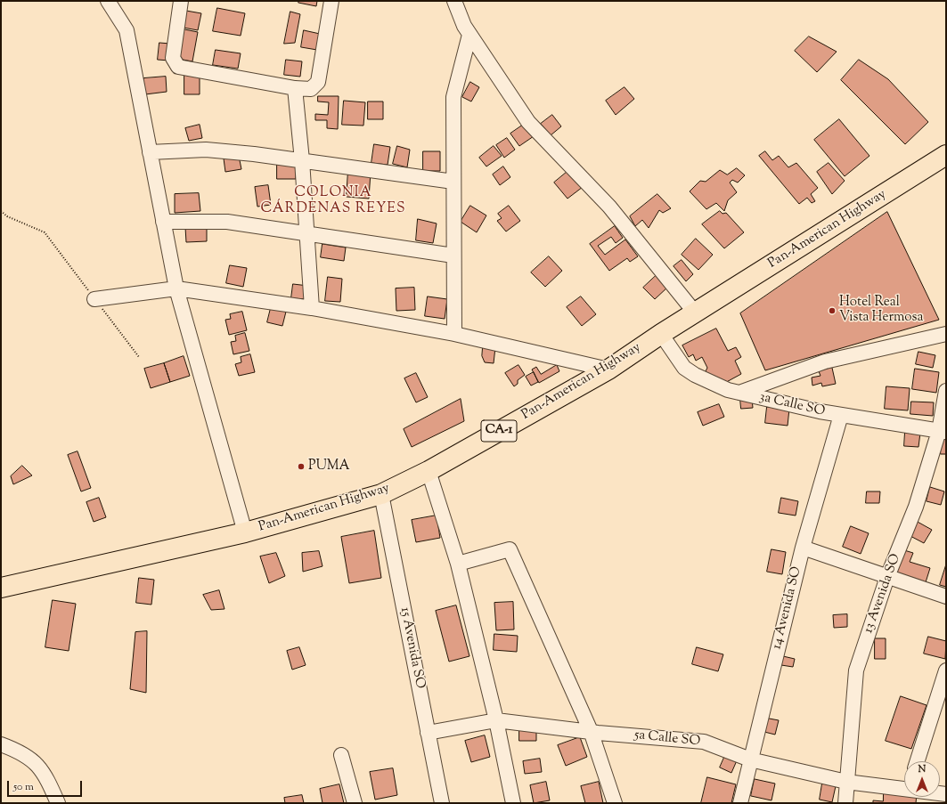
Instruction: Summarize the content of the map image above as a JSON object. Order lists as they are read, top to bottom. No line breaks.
{"streets":{"highway":["Pan-American Highway","CA-1"],"street":["3a Calle SO","13 Avenida SO","14 Avenida SO","15 Avenida SO","5a Calle SO"]},"crossings":[["Pan-American Highway","3a Calle SO"],["Pan-American Highway","15 Avenida SO"],["3a Calle SO","13 Avenida SO"],["3a Calle SO","14 Avenida SO"],["13 Avenida SO","5a Calle SO"],["14 Avenida SO","5a Calle SO"],["15 Avenida SO","5a Calle SO"]],"districts":["COLONIA CÁRDENAS REYES"],"places":["Hotel Real Vista Hermosa","PUMA"],"scale_bar":"50 m","north":"top"}
